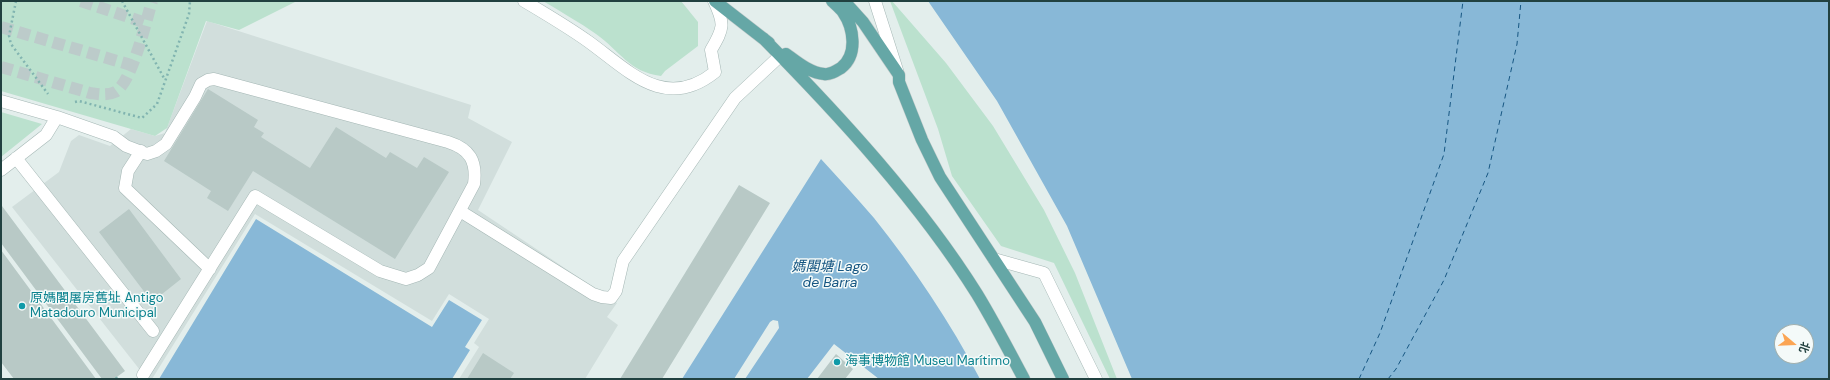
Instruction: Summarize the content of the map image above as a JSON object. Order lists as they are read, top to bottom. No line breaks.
{"water":["媽閣塘 Lago de Barra"],"places":["原媽閣屠房舊址 Antigo Matadouro Municipal","海事博物館 Museu Marítimo"],"north":"right"}
